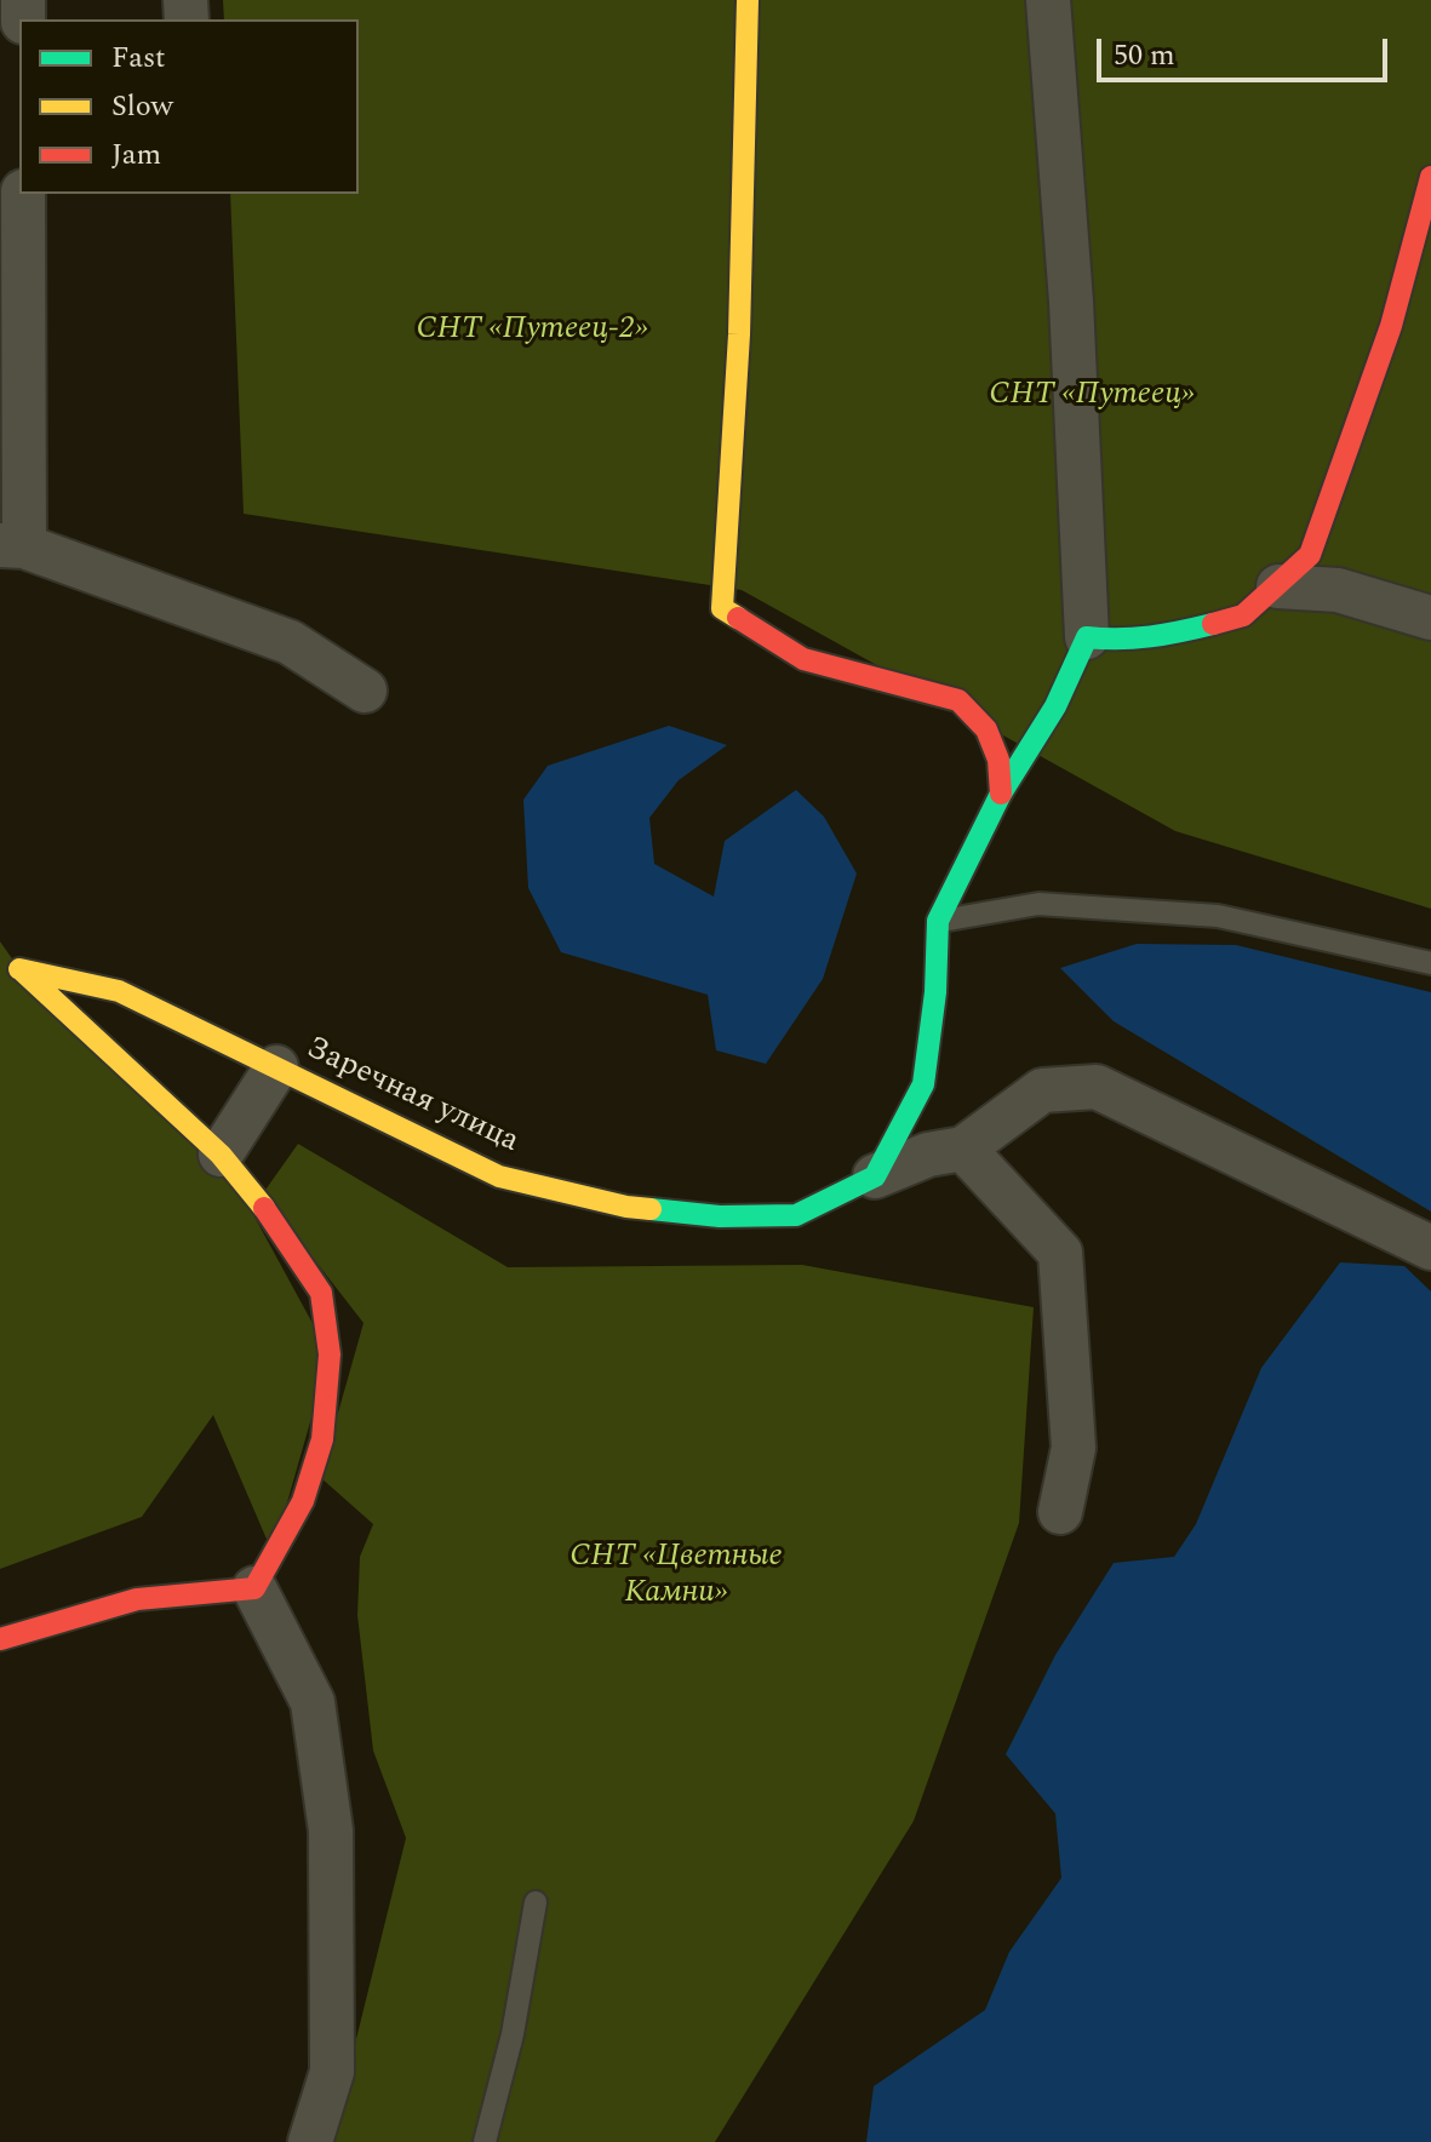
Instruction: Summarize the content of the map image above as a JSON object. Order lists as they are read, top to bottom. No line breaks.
{"streets":{"street":["Заречная улица"]},"parks":["СНТ «Путеец-2»","СНТ «Путеец»","СНТ «Цветные Камни»"],"legend":["Fast","Slow","Jam"],"scale_bar":"50 m"}
